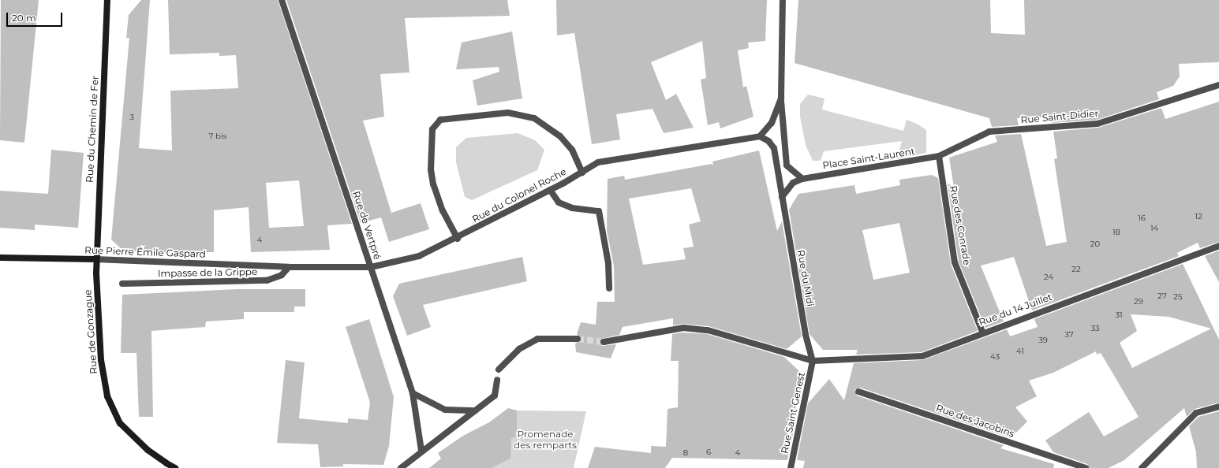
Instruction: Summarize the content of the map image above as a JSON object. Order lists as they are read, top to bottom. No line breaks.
{"streets":{"main road":["Rue du Chemin de Fer","Rue Pierre Émile Gaspard","Rue de Gonzague"],"street":["Rue Saint-Didier","Place Saint-Laurent","Rue du Colonel Roche","Rue de Vertpré","Rue des Conrade","Impasse de la Grippe","Rue du Midi","Rue du 14 Juillet","Rue Saint-Genest","Rue des Jacobins"]},"crossings":[["Rue Saint-Didier","Place Saint-Laurent"],["Rue Saint-Didier","Rue des Conrade"],["Rue du Chemin de Fer","Rue Pierre Émile Gaspard"],["Rue du Chemin de Fer","Rue de Gonzague"],["Place Saint-Laurent","Rue des Conrade"],["Rue du Colonel Roche","Rue de Vertpré"],["Rue du Colonel Roche","Rue Pierre Émile Gaspard"],["Rue du Colonel Roche","Impasse de la Grippe"],["Rue du Colonel Roche","Rue du Midi"],["Rue des Conrade","Rue du 14 Juillet"],["Rue Pierre Émile Gaspard","Impasse de la Grippe"],["Rue Pierre Émile Gaspard","Rue de Gonzague"],["Rue du Midi","Rue du 14 Juillet"],["Rue du Midi","Rue Saint-Genest"],["Rue du 14 Juillet","Rue Saint-Genest"]],"parks":["Promenade des remparts"],"house_numbers":["3","7 bis","12","16","14","18","4","20","22","24","27","25","29","31","33","37","39","41","43","6","8","4"],"scale_bar":"20 m"}
